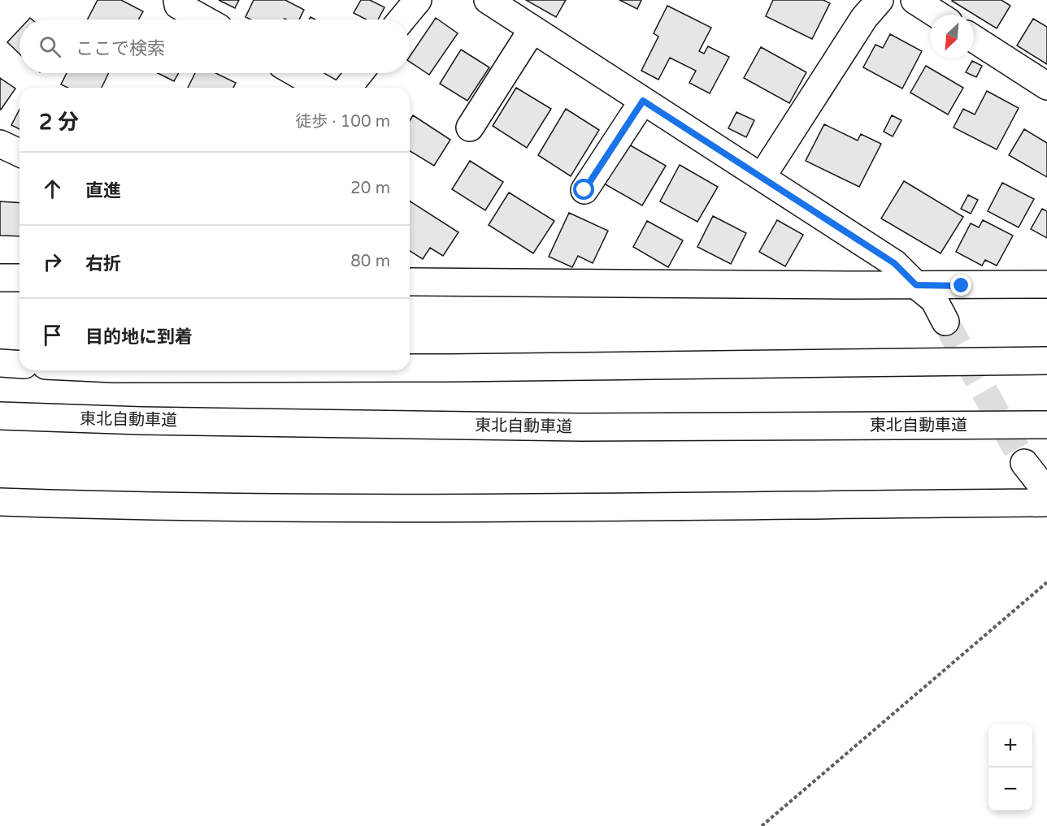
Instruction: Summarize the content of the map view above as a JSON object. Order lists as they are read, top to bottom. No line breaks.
{"streets":{"main road":["東北自動車道"]},"north":"bottom left","page":{"search":"ここで検索","heading":["2 分","徒歩 · 100 m"],"list":[["直進","20 m"],["右折","80 m"],"目的地に到着"],"map_buttons":["+","−"]}}
